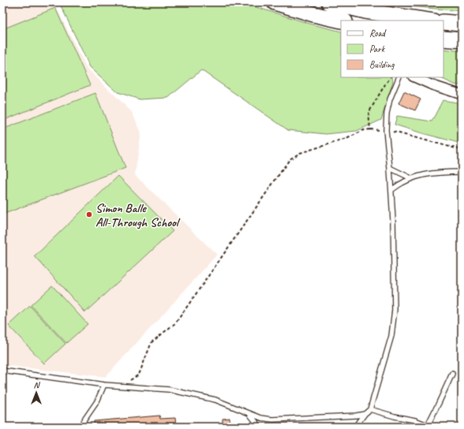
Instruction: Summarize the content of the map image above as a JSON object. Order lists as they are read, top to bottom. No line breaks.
{"places":["Simon Balle All-Through School"],"legend":["Road","Park","Building"],"north":"top"}
